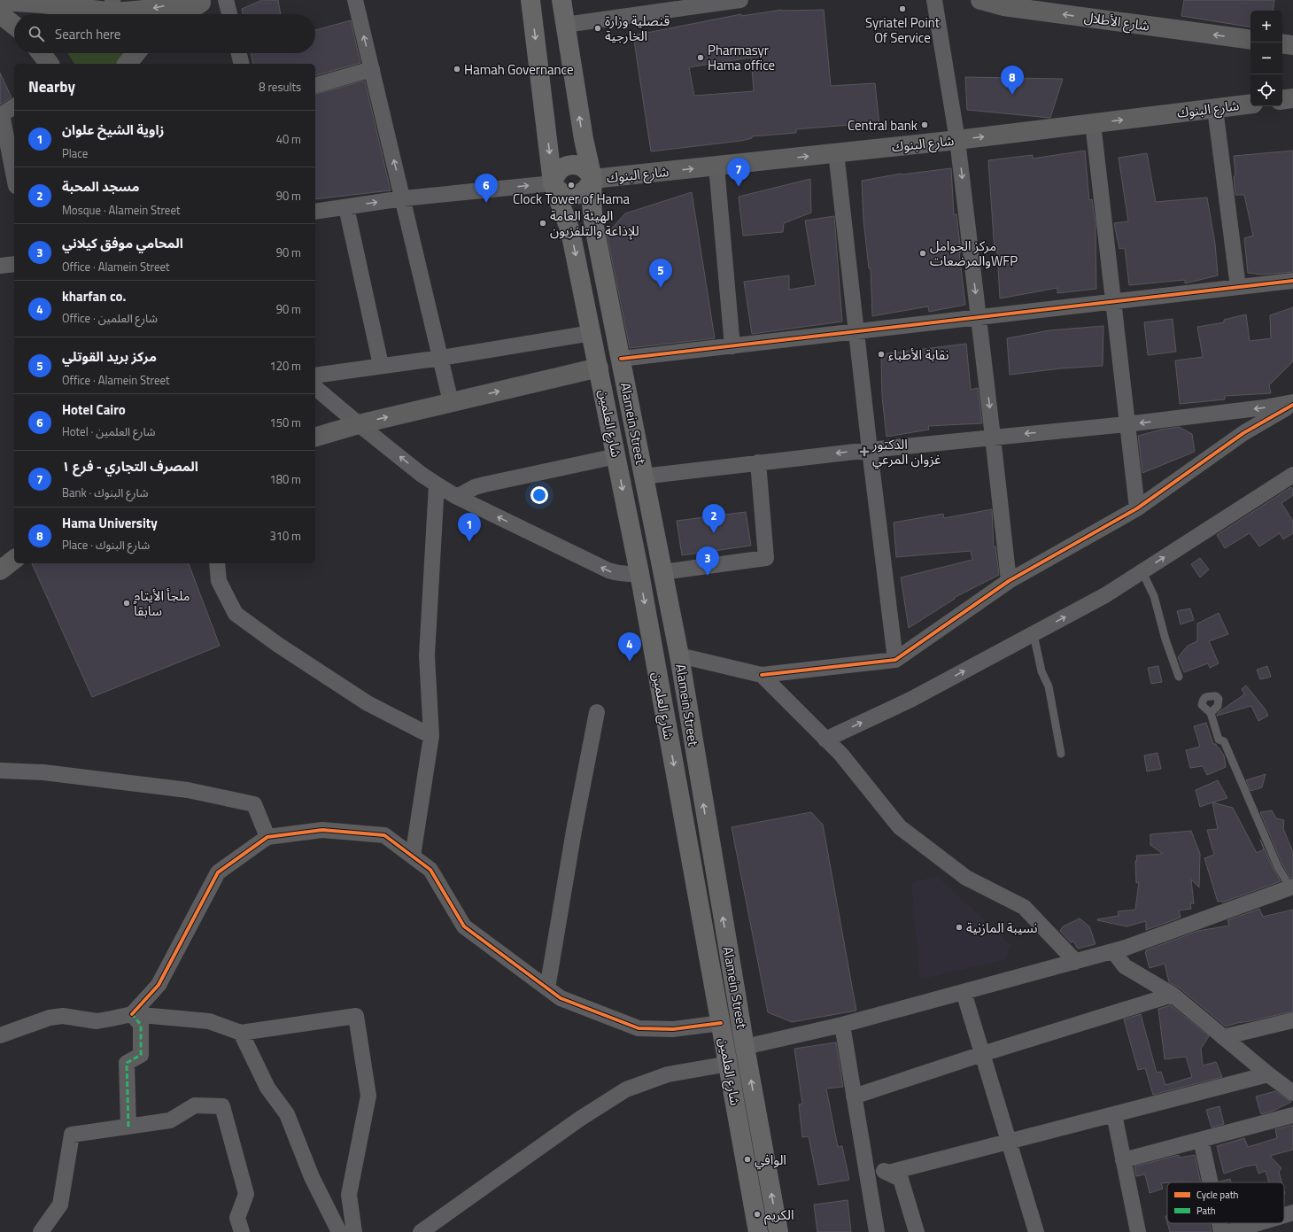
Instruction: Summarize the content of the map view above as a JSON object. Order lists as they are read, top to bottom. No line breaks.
{"streets":{"main road":["شارع الأطلال","شارع البنوك","شارع العلمين","Alamein Street"]},"crossings":[["شارع البنوك","Alamein Street"]],"one_way":["شارع الأطلال","شارع البنوك","شارع العلمين","Alamein Street"],"places":{"other":["Syriatel Point Of Service","قنصلية وزارة الخارجية","Pharmasyr Hama office","Hamah Governance","Central bank","Clock Tower of Hama","الهيئة العامة للإذاعة والتلفزيون","مركز الحوامل والمرضعاتWFP","نقابة الأطباء","ملجأ الأيتام سابقاً","نسيبة المازنية","الوافي","الكريم"],"health":["الدكتور غزوان المرعي"]},"legend":["Cycle path","Path"],"page":{"map_buttons":["+","−"],"search":"Search here","heading":["Nearby","8 results"],"pins":["8","7","6","5","2","1","3","4"],"list":[{"mark":"1","name":"زاوية الشيخ علوان","note":"Place","value":"40 m"},{"mark":"2","name":"مسجد المحبة","note":"Mosque · Alamein Street","value":"90 m"},{"mark":"3","name":"المحامي موفق كيلاني","note":"Office · Alamein Street","value":"90 m"},{"mark":"4","name":"kharfan co.","note":"Office · شارع العلمين","value":"90 m"},{"mark":"5","name":"مركز بريد القوتلي","note":"Office · Alamein Street","value":"120 m"},{"mark":"6","name":"Hotel Cairo","note":"Hotel · شارع العلمين","value":"150 m"},{"mark":"7","name":"المصرف التجاري - فرع ١","note":"Bank · شارع البنوك","value":"180 m"},{"mark":"8","name":"Hama University","note":"Place · شارع البنوك","value":"310 m"}]}}
